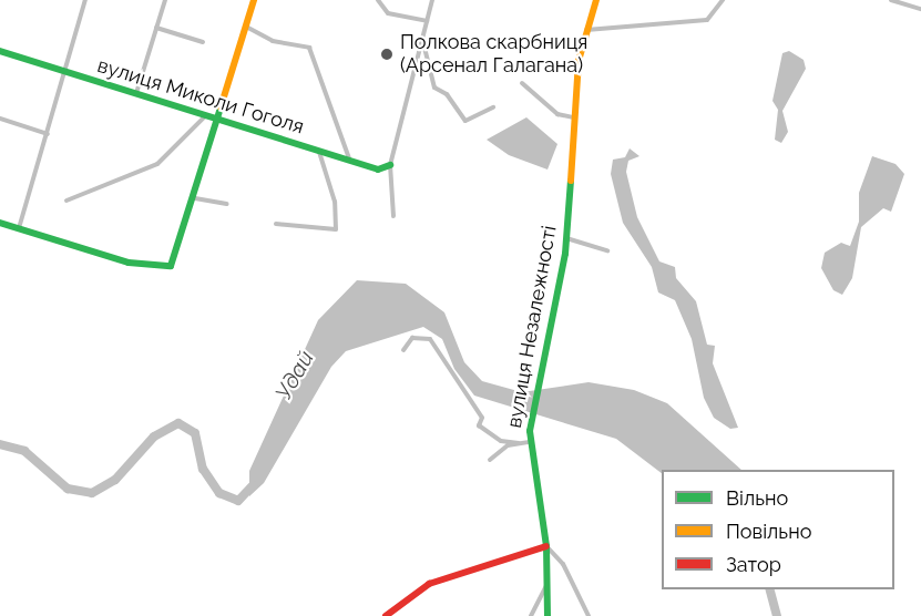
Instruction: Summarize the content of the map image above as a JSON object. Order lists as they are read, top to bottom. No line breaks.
{"streets":{"street":["вулиця Миколи Гоголя","вулиця Незалежності"]},"water":["Удай"],"places":["Полкова скарбниця (Арсенал Галагана)"],"legend":["Вільно","Повільно","Затор"]}
